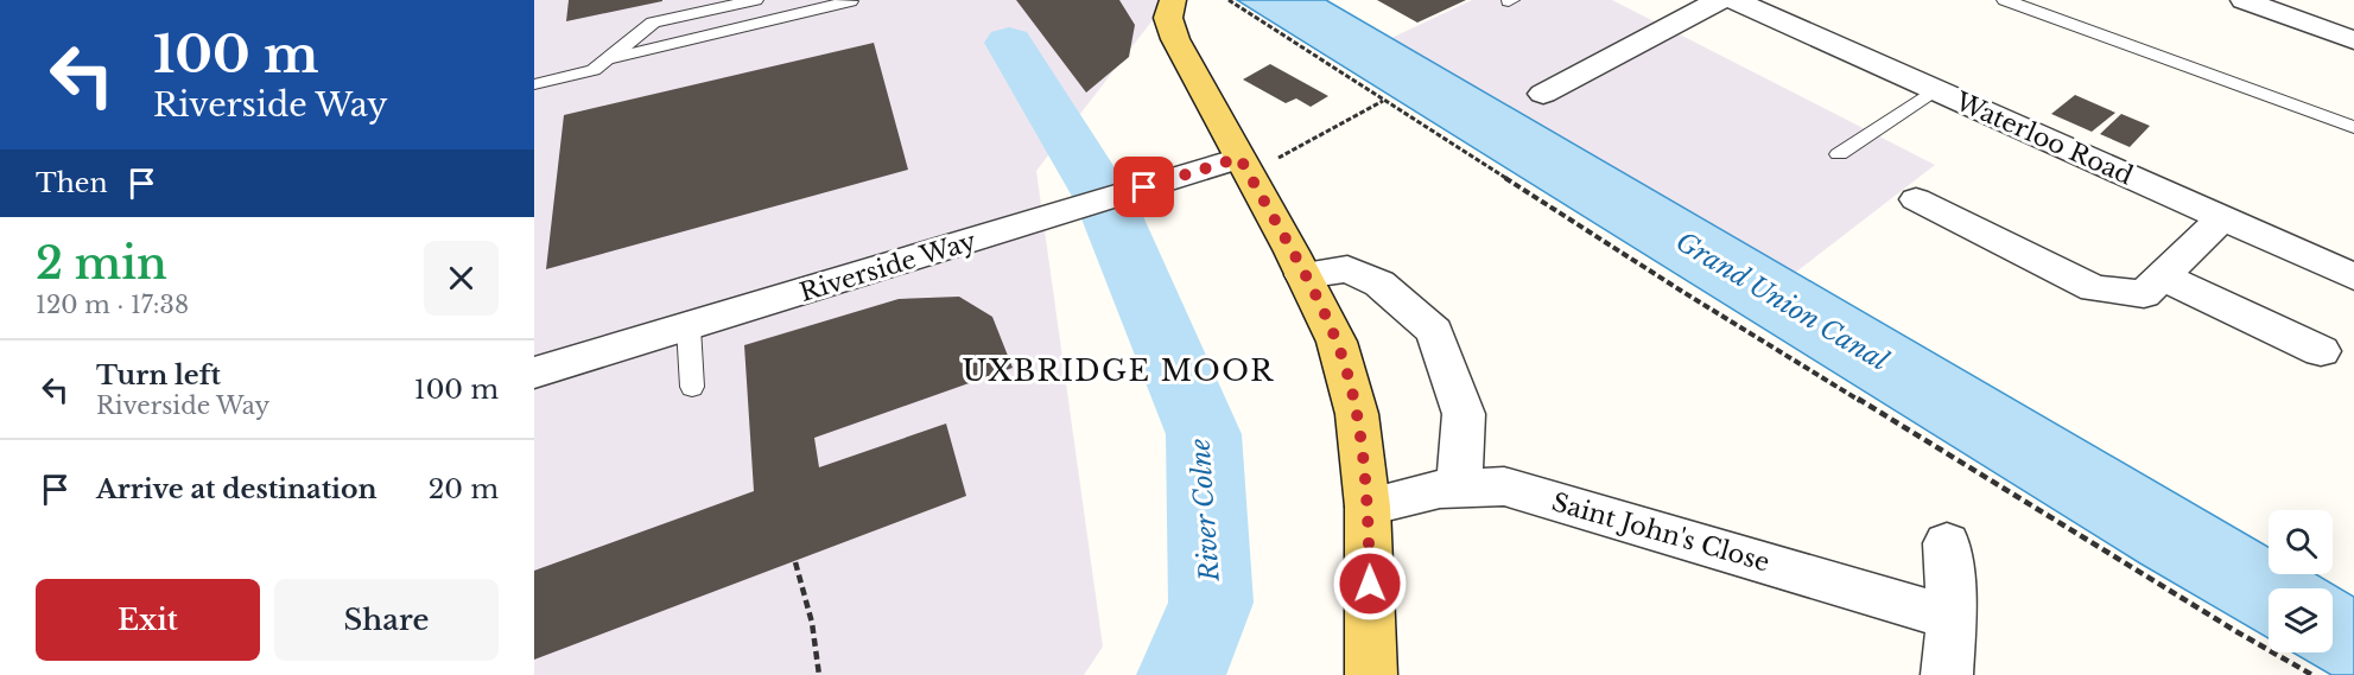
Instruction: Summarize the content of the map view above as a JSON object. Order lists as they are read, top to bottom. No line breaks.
{"streets":{"street":["Waterloo Road","Riverside Way","Saint John's Close"]},"districts":["UXBRIDGE MOOR"],"water":["Grand Union Canal","River Colne"],"page":{"turn":["100 m","Riverside Way"],"then":"Then","heading":["2 min","120 m · 17:38"],"list":[{"name":"Turn left","note":"Riverside Way","value":"100 m"},{"name":"Arrive at destination","value":"20 m"}],"buttons":["Exit","Share"]}}
